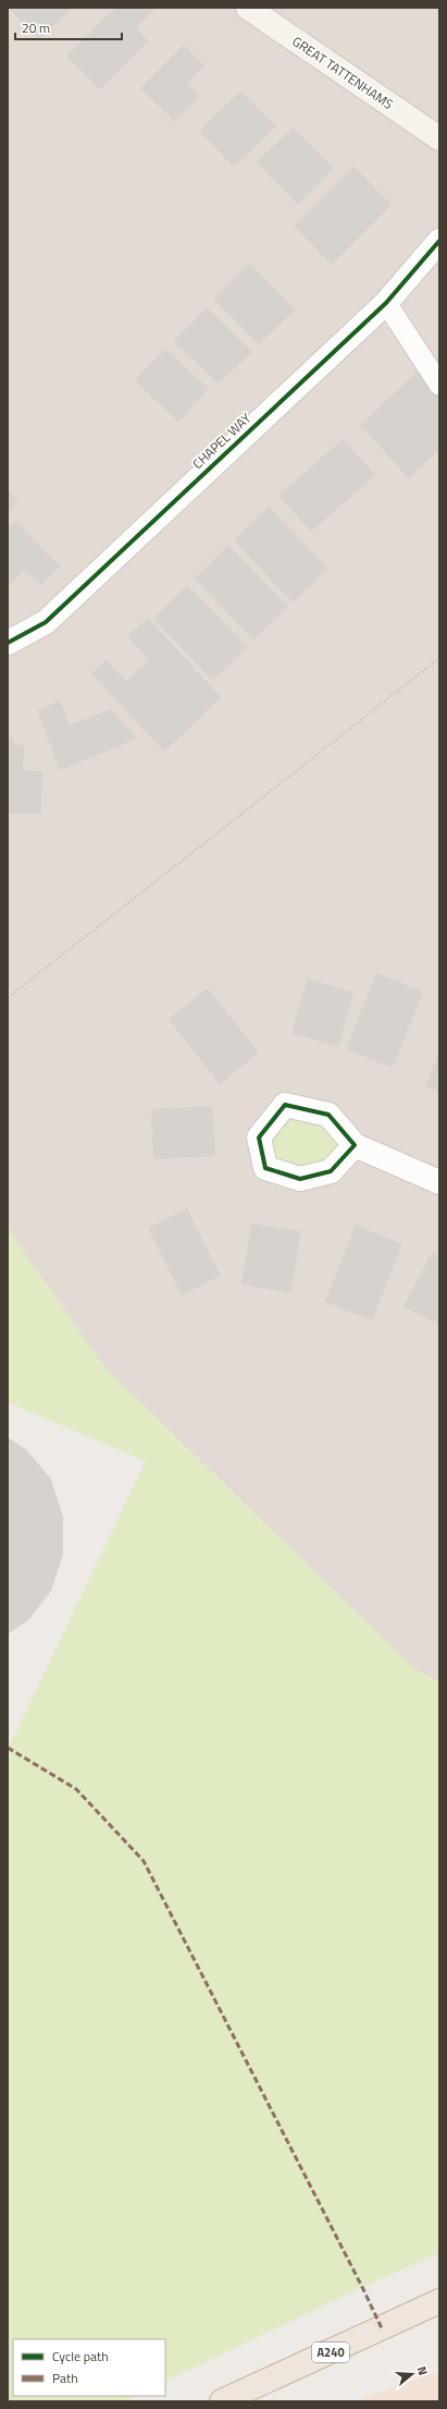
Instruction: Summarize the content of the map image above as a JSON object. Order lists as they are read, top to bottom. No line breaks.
{"streets":{"highway":["A240"],"main road":["GREAT TATTENHAMS"],"street":["CHAPEL WAY"]},"legend":["Cycle path","Path"],"scale_bar":"20 m","north":"right"}
